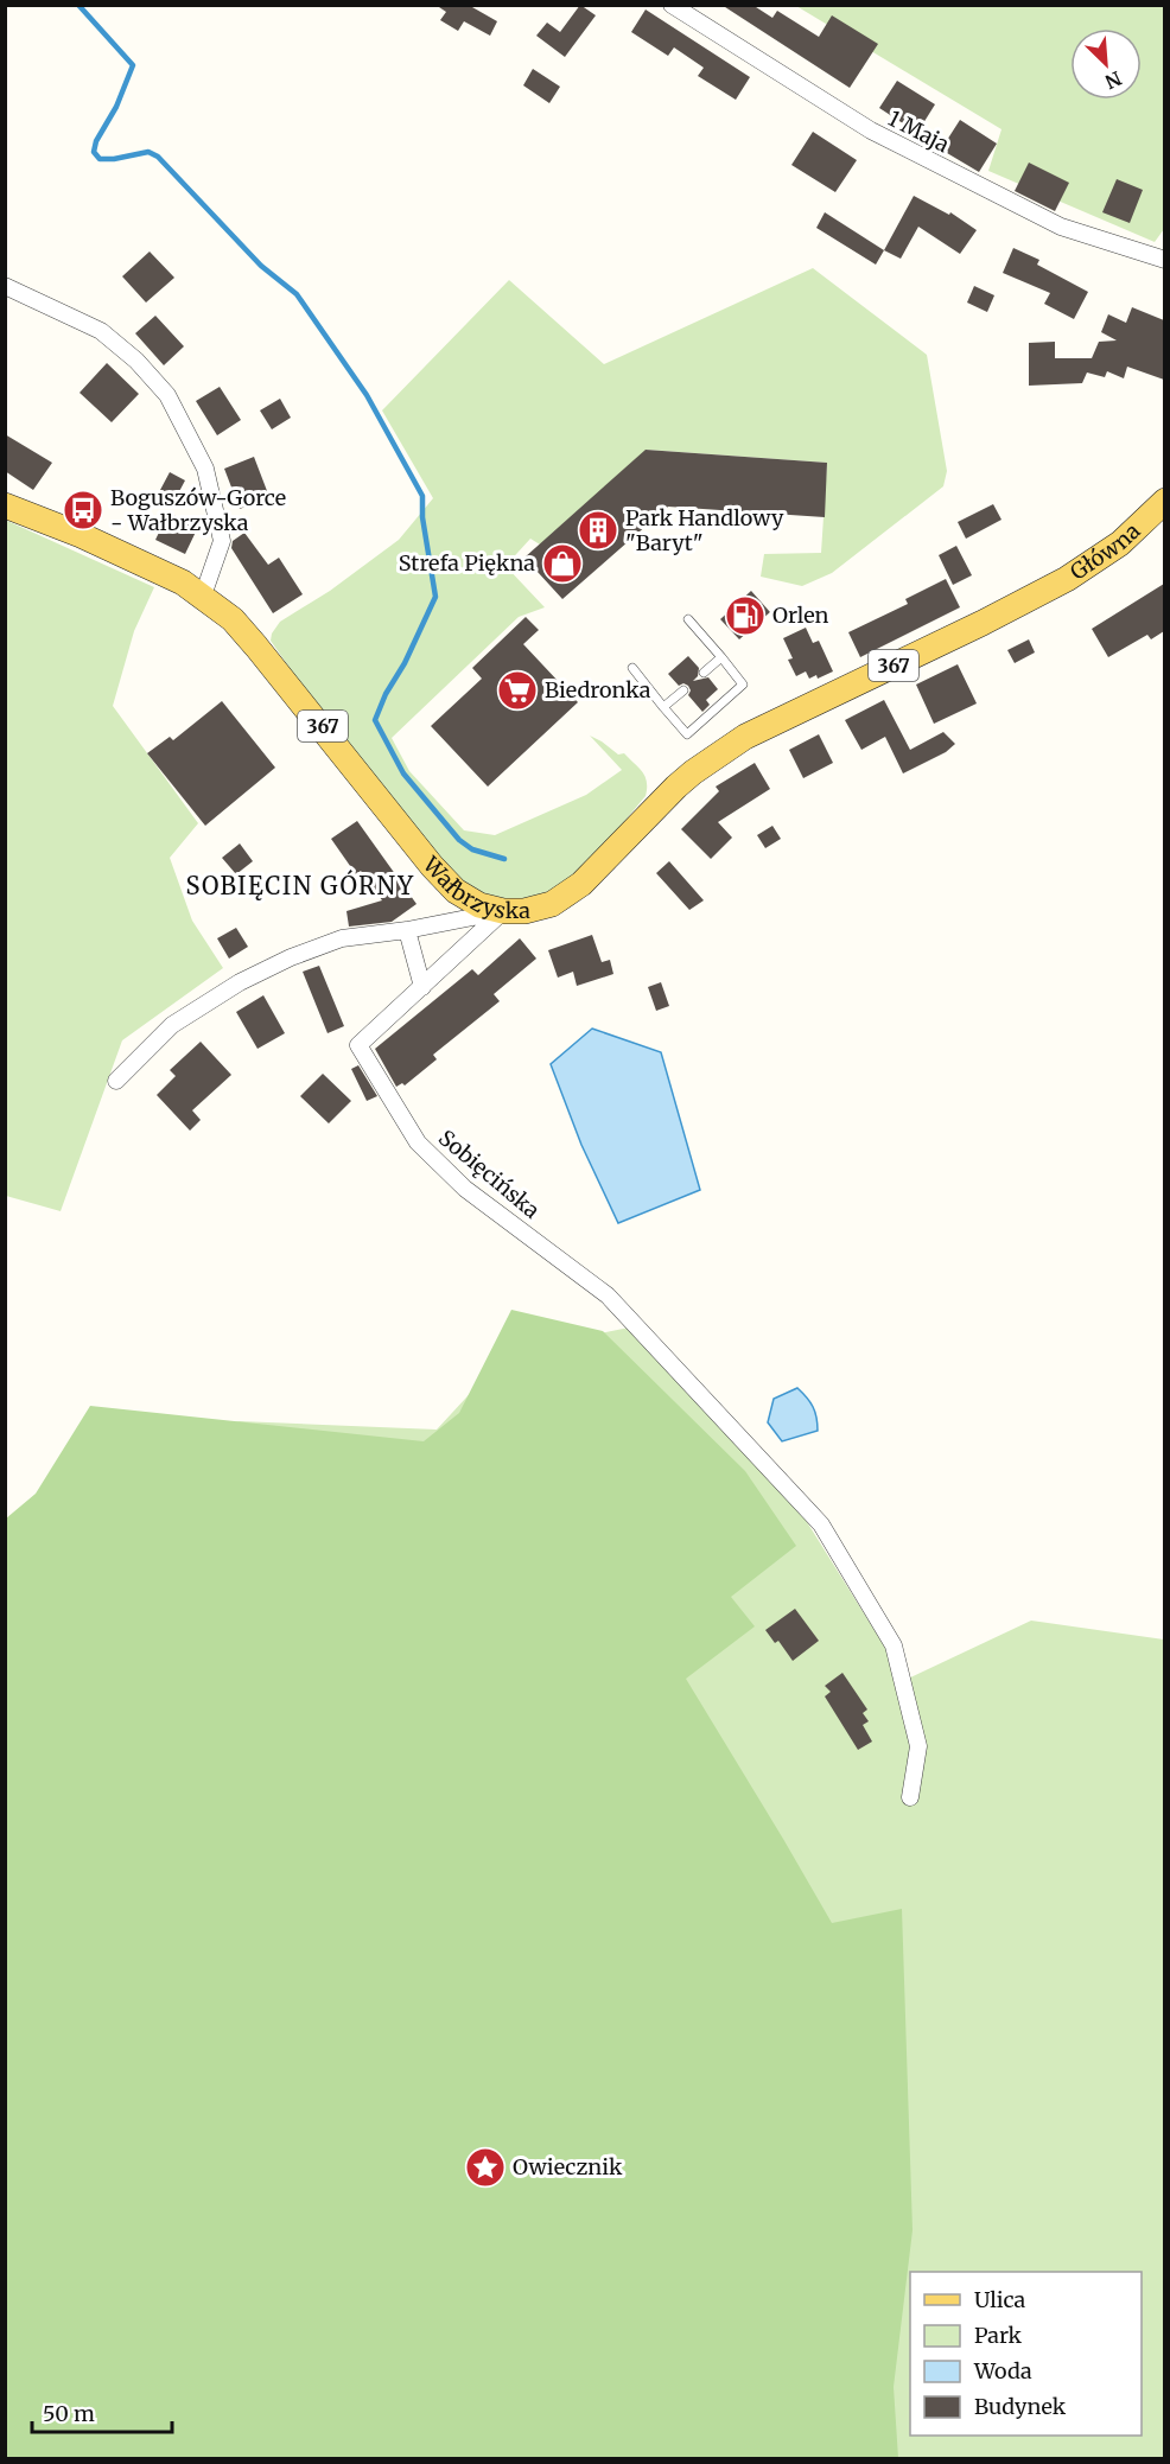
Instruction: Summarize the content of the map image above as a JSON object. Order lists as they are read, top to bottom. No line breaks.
{"streets":{"main road":["Główna","367","Wałbrzyska"],"street":["1 Maja","Sobięcińska"]},"crossings":[["Główna","Wałbrzyska"],["Wałbrzyska","Sobięcińska"]],"districts":["SOBIĘCIN GÓRNY"],"places":{"bus stop":["Boguszów-Gorce - Wałbrzyska"],"building":["Park Handlowy \"Baryt\""],"shop":["Strefa Piękna"],"fuel station":["Orlen"],"supermarket":["Biedronka"],"place":["Owiecznik"]},"legend":["Ulica","Park","Woda","Budynek"],"scale_bar":"50 m","north":"bottom right"}
